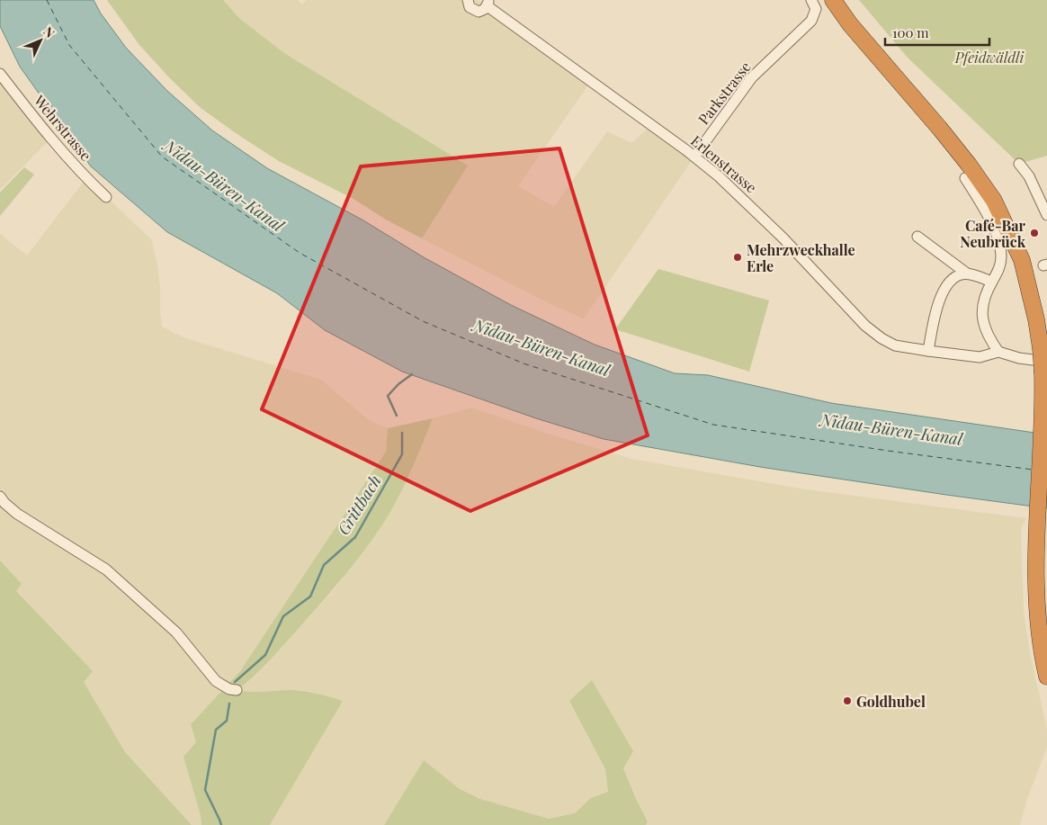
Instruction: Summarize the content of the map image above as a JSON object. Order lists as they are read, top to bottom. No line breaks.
{"streets":{"street":["Parkstrasse","Wehrstrasse","Erlenstrasse"]},"crossings":[["Parkstrasse","Erlenstrasse"]],"water":["Nidau-Büren-Kanal","Grittbach"],"parks":["Pfeidwäldli"],"places":["Café-Bar Neubrück","Mehrzweckhalle Erle","Goldhubel"],"scale_bar":"100 m","north":"top right"}
